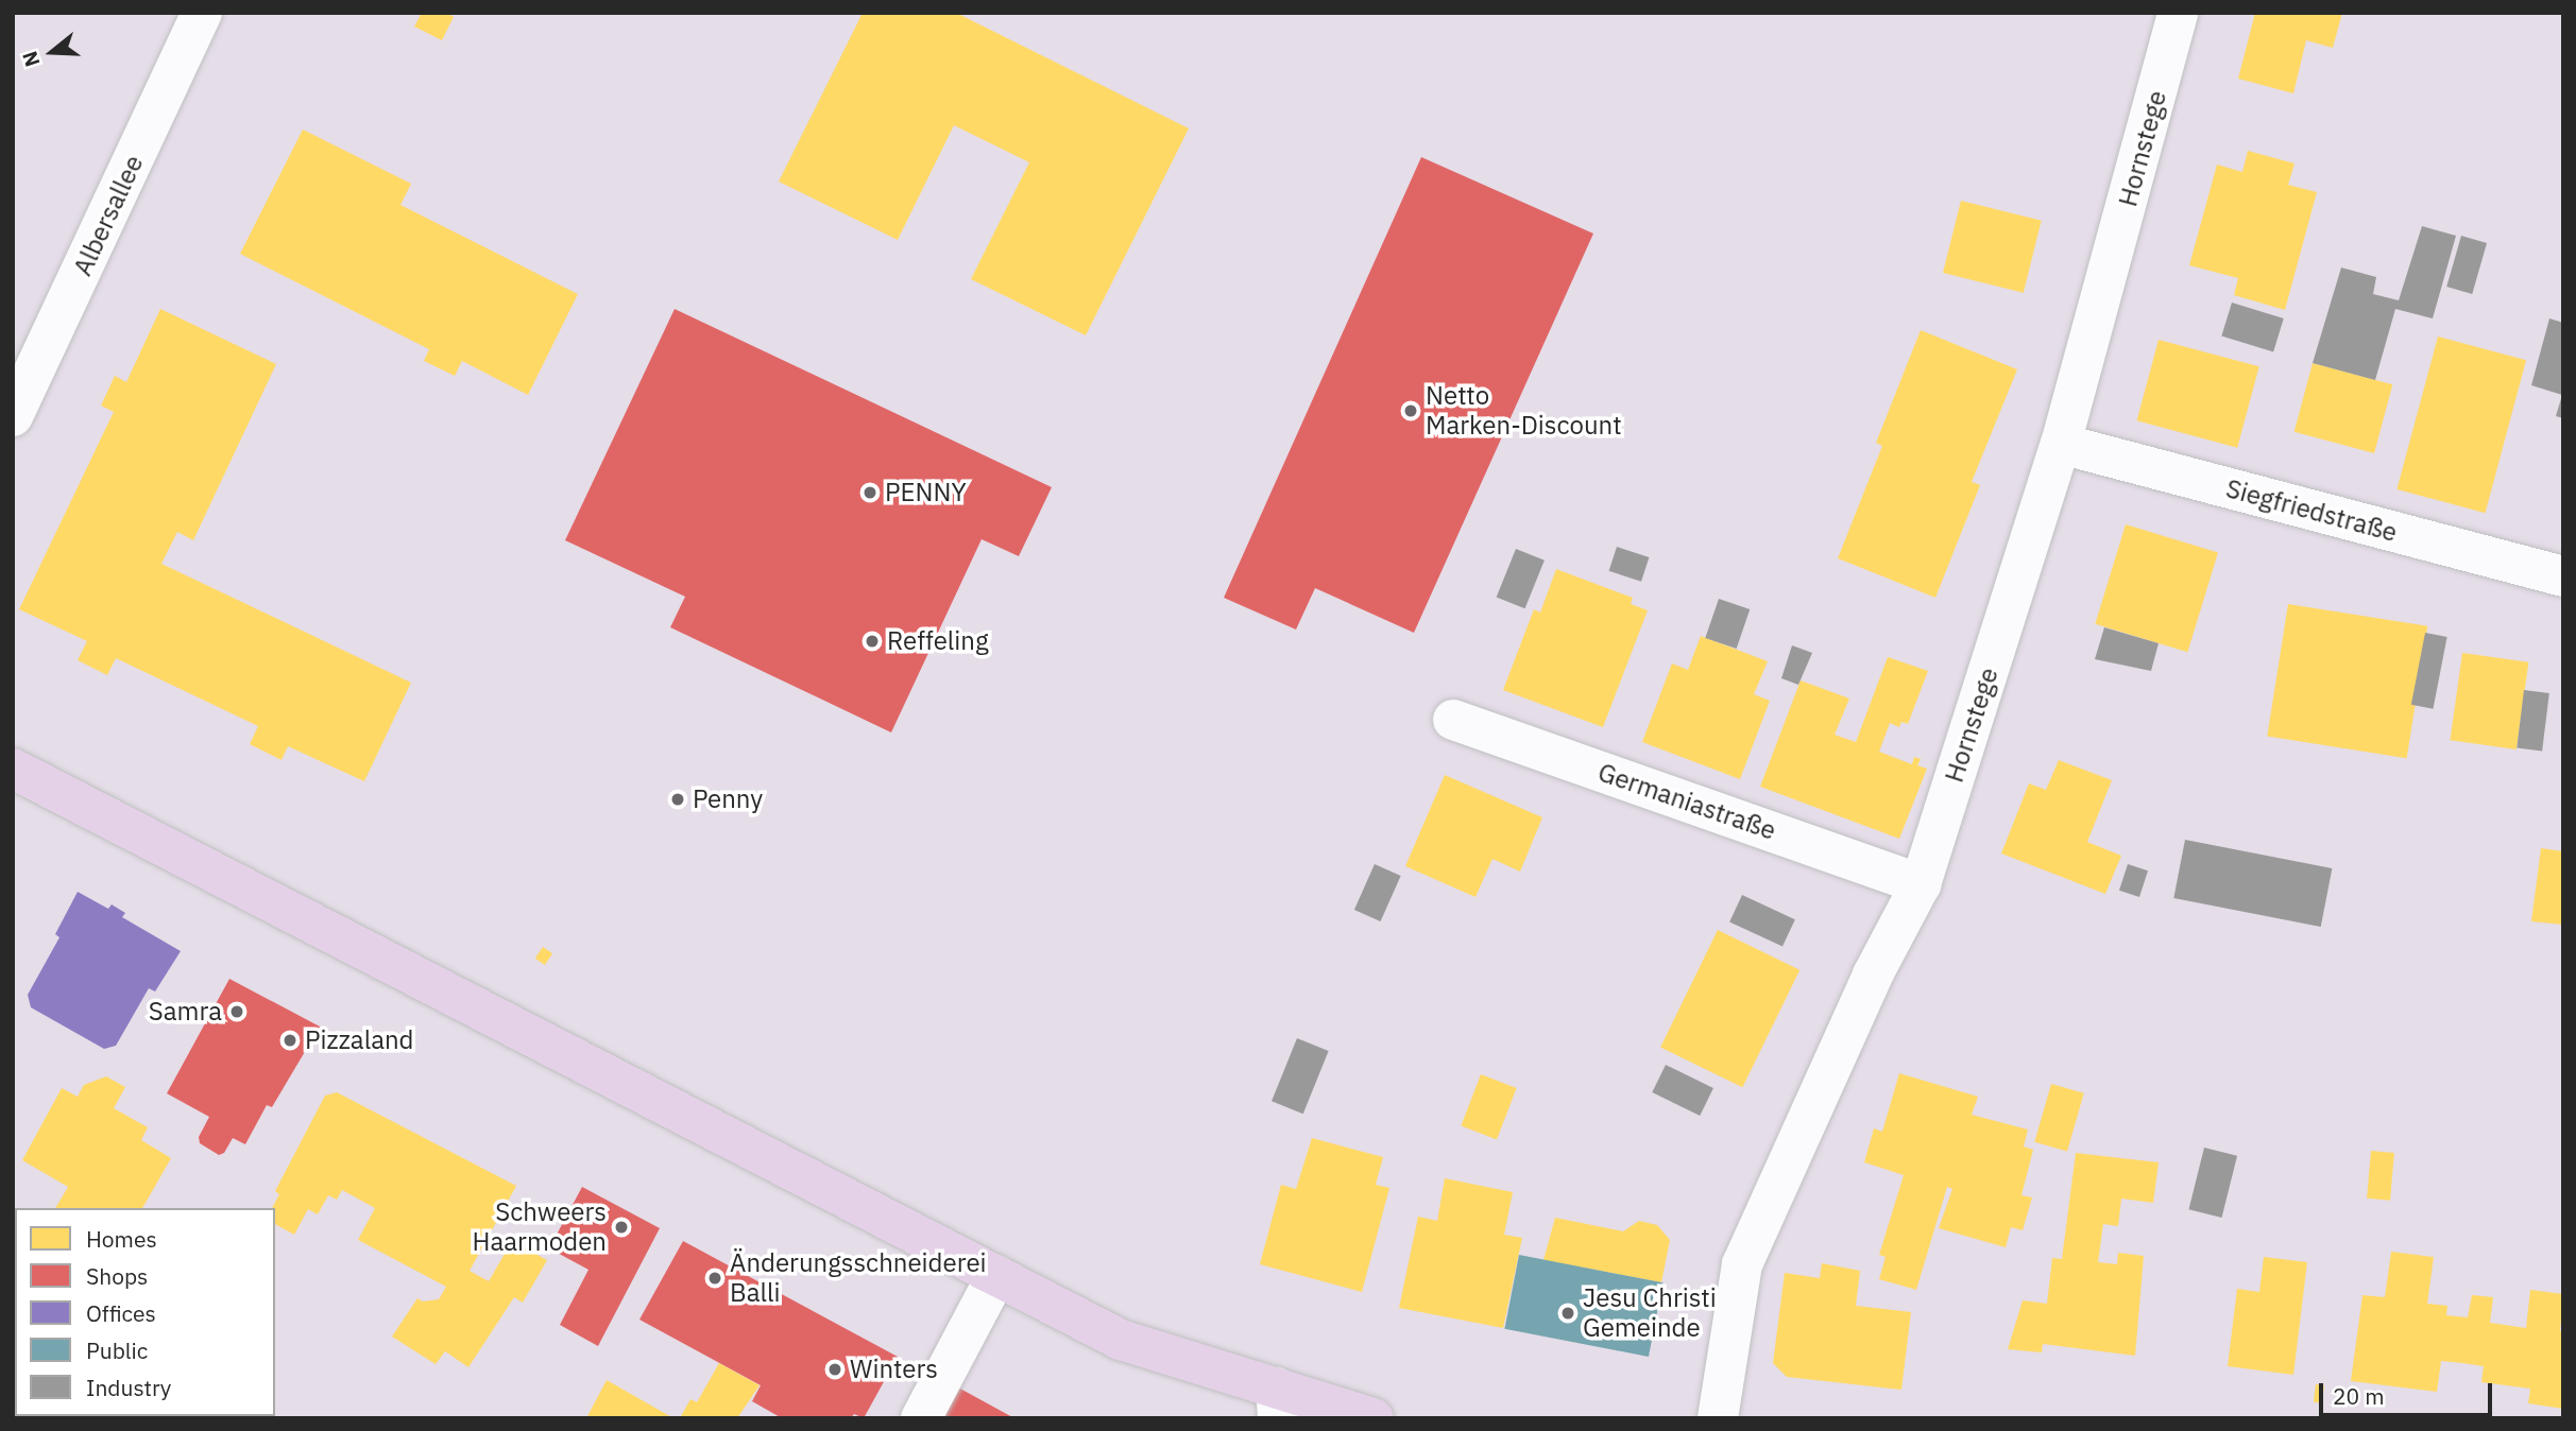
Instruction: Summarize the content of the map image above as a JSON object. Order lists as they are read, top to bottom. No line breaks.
{"streets":{"street":["Hornstege","Albersallee","Siegfriedstraße","Germaniastraße"]},"crossings":[["Hornstege","Siegfriedstraße"],["Hornstege","Germaniastraße"]],"places":["Netto Marken-Discount","PENNY","Reffeling","Penny","Samra","Pizzaland","Schweers Haarmoden","Änderungsschneiderei Balli","Jesu Christi Gemeinde","Winters"],"legend":["Homes","Shops","Offices","Public","Industry"],"scale_bar":"20 m","north":"left"}
